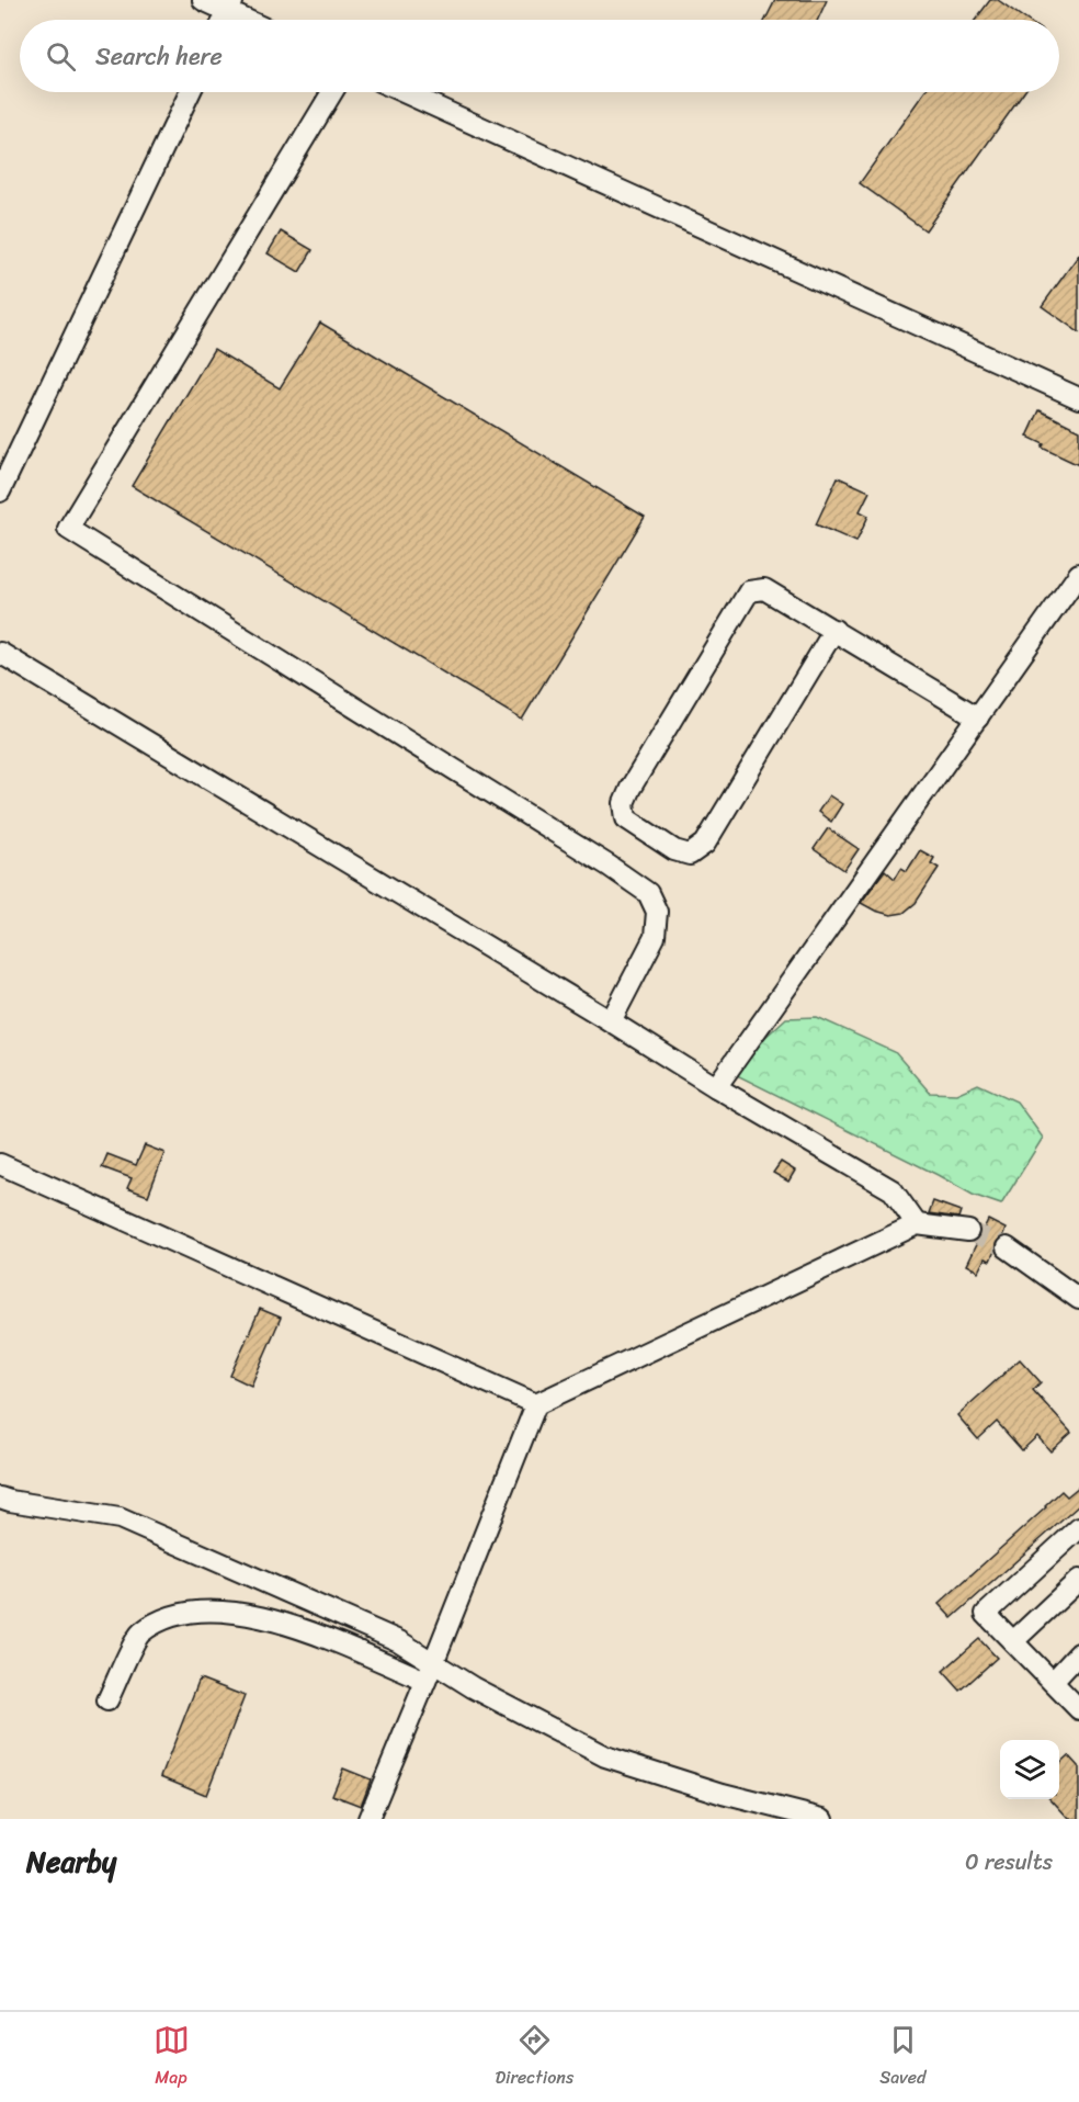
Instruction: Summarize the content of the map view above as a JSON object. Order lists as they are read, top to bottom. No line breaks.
{"page":{"search":"Search here","heading":["Nearby","0 results"],"nav":["Map","Directions","Saved"]}}
